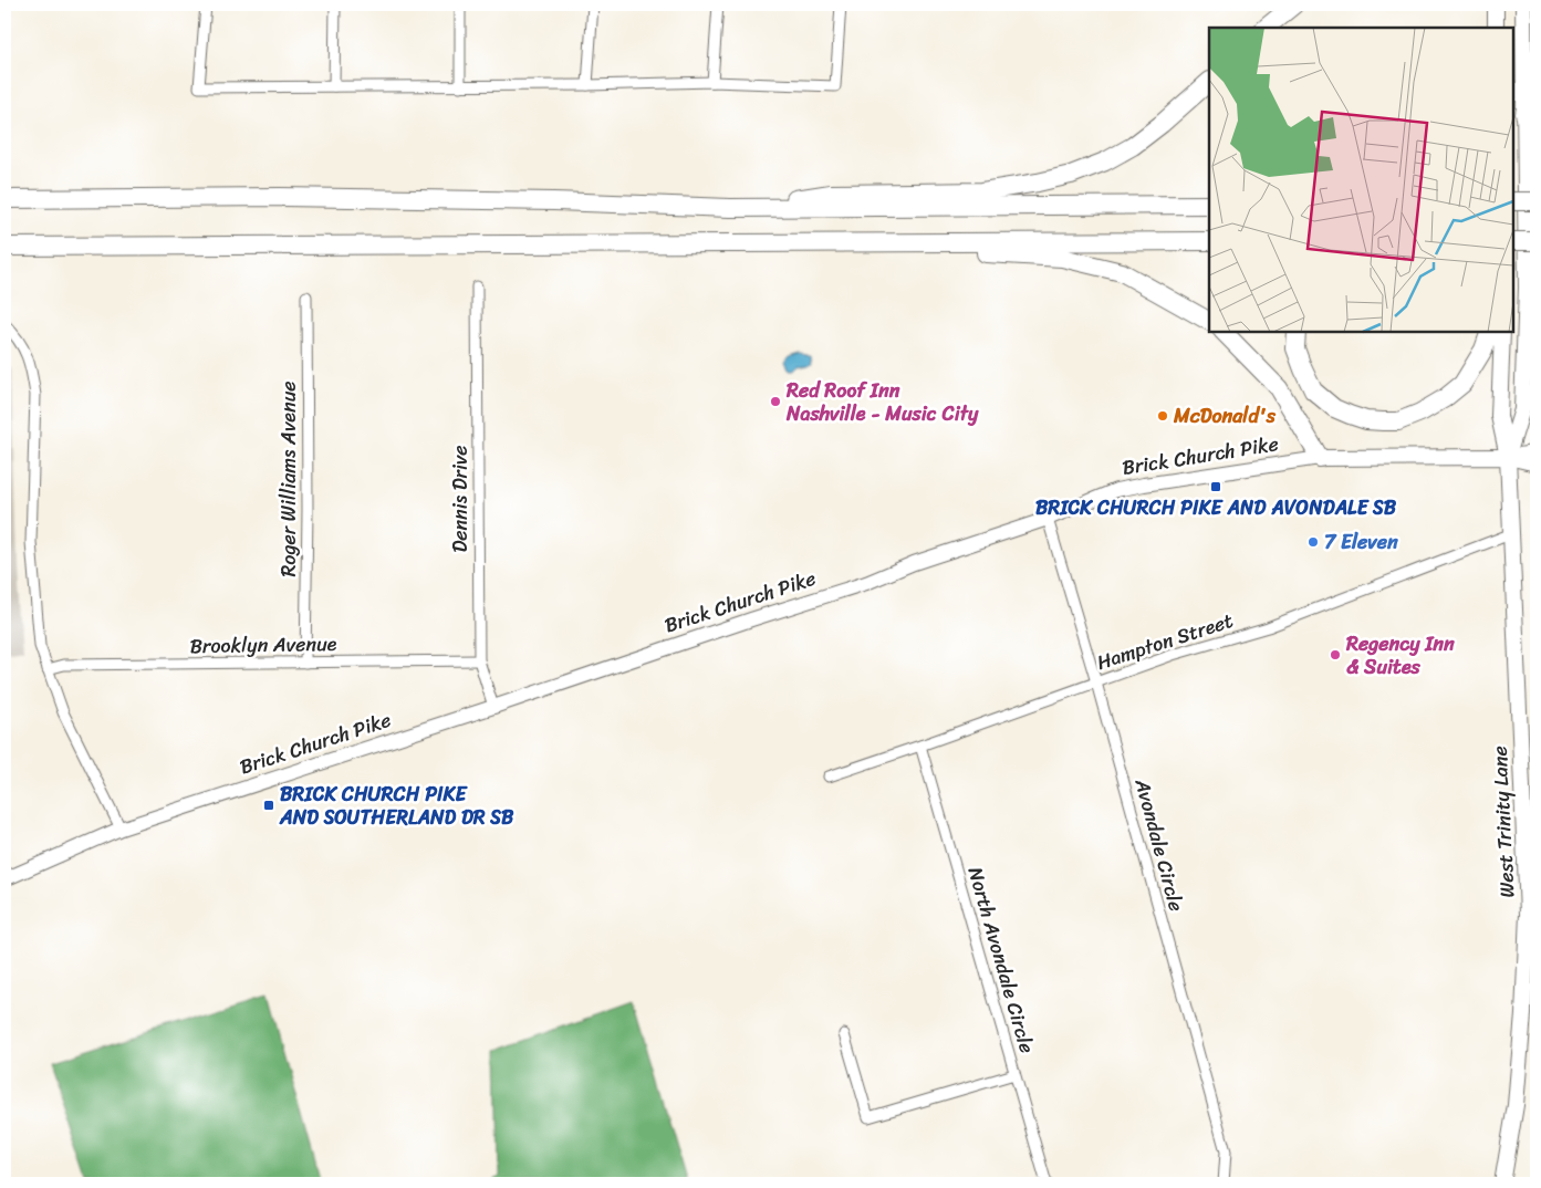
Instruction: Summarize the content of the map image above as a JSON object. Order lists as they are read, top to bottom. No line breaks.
{"streets":{"main road":["Brick Church Pike","West Trinity Lane"],"street":["Roger Williams Avenue","Dennis Drive","Hampton Street","Brooklyn Avenue","Avondale Circle","North Avondale Circle"]},"crossings":[["Brick Church Pike","Dennis Drive"],["Brick Church Pike","West Trinity Lane"],["Brick Church Pike","Avondale Circle"],["Roger Williams Avenue","Brooklyn Avenue"],["Dennis Drive","Brooklyn Avenue"],["Hampton Street","West Trinity Lane"],["Hampton Street","Avondale Circle"],["Hampton Street","North Avondale Circle"]],"places":{"other":["Red Roof Inn Nashville - Music City","McDonald's","7 Eleven","Regency Inn & Suites"],"transit":["BRICK CHURCH PIKE AND AVONDALE SB","BRICK CHURCH PIKE AND SOUTHERLAND DR SB"]}}
